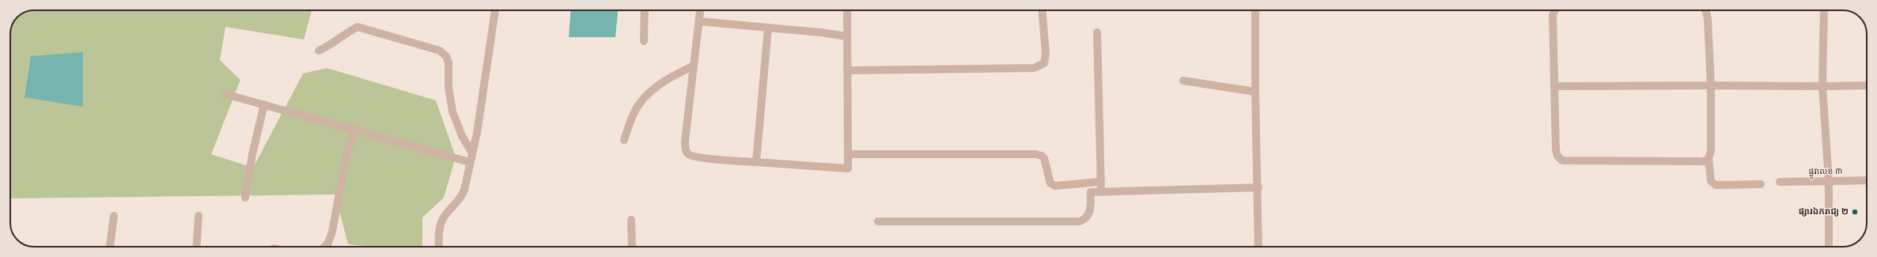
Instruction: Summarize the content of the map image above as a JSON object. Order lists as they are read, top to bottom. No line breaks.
{"streets":{"street":["ផ្លូវលេខ ៣"]},"places":["ផ្សារឯករាជ្យ ២"]}
